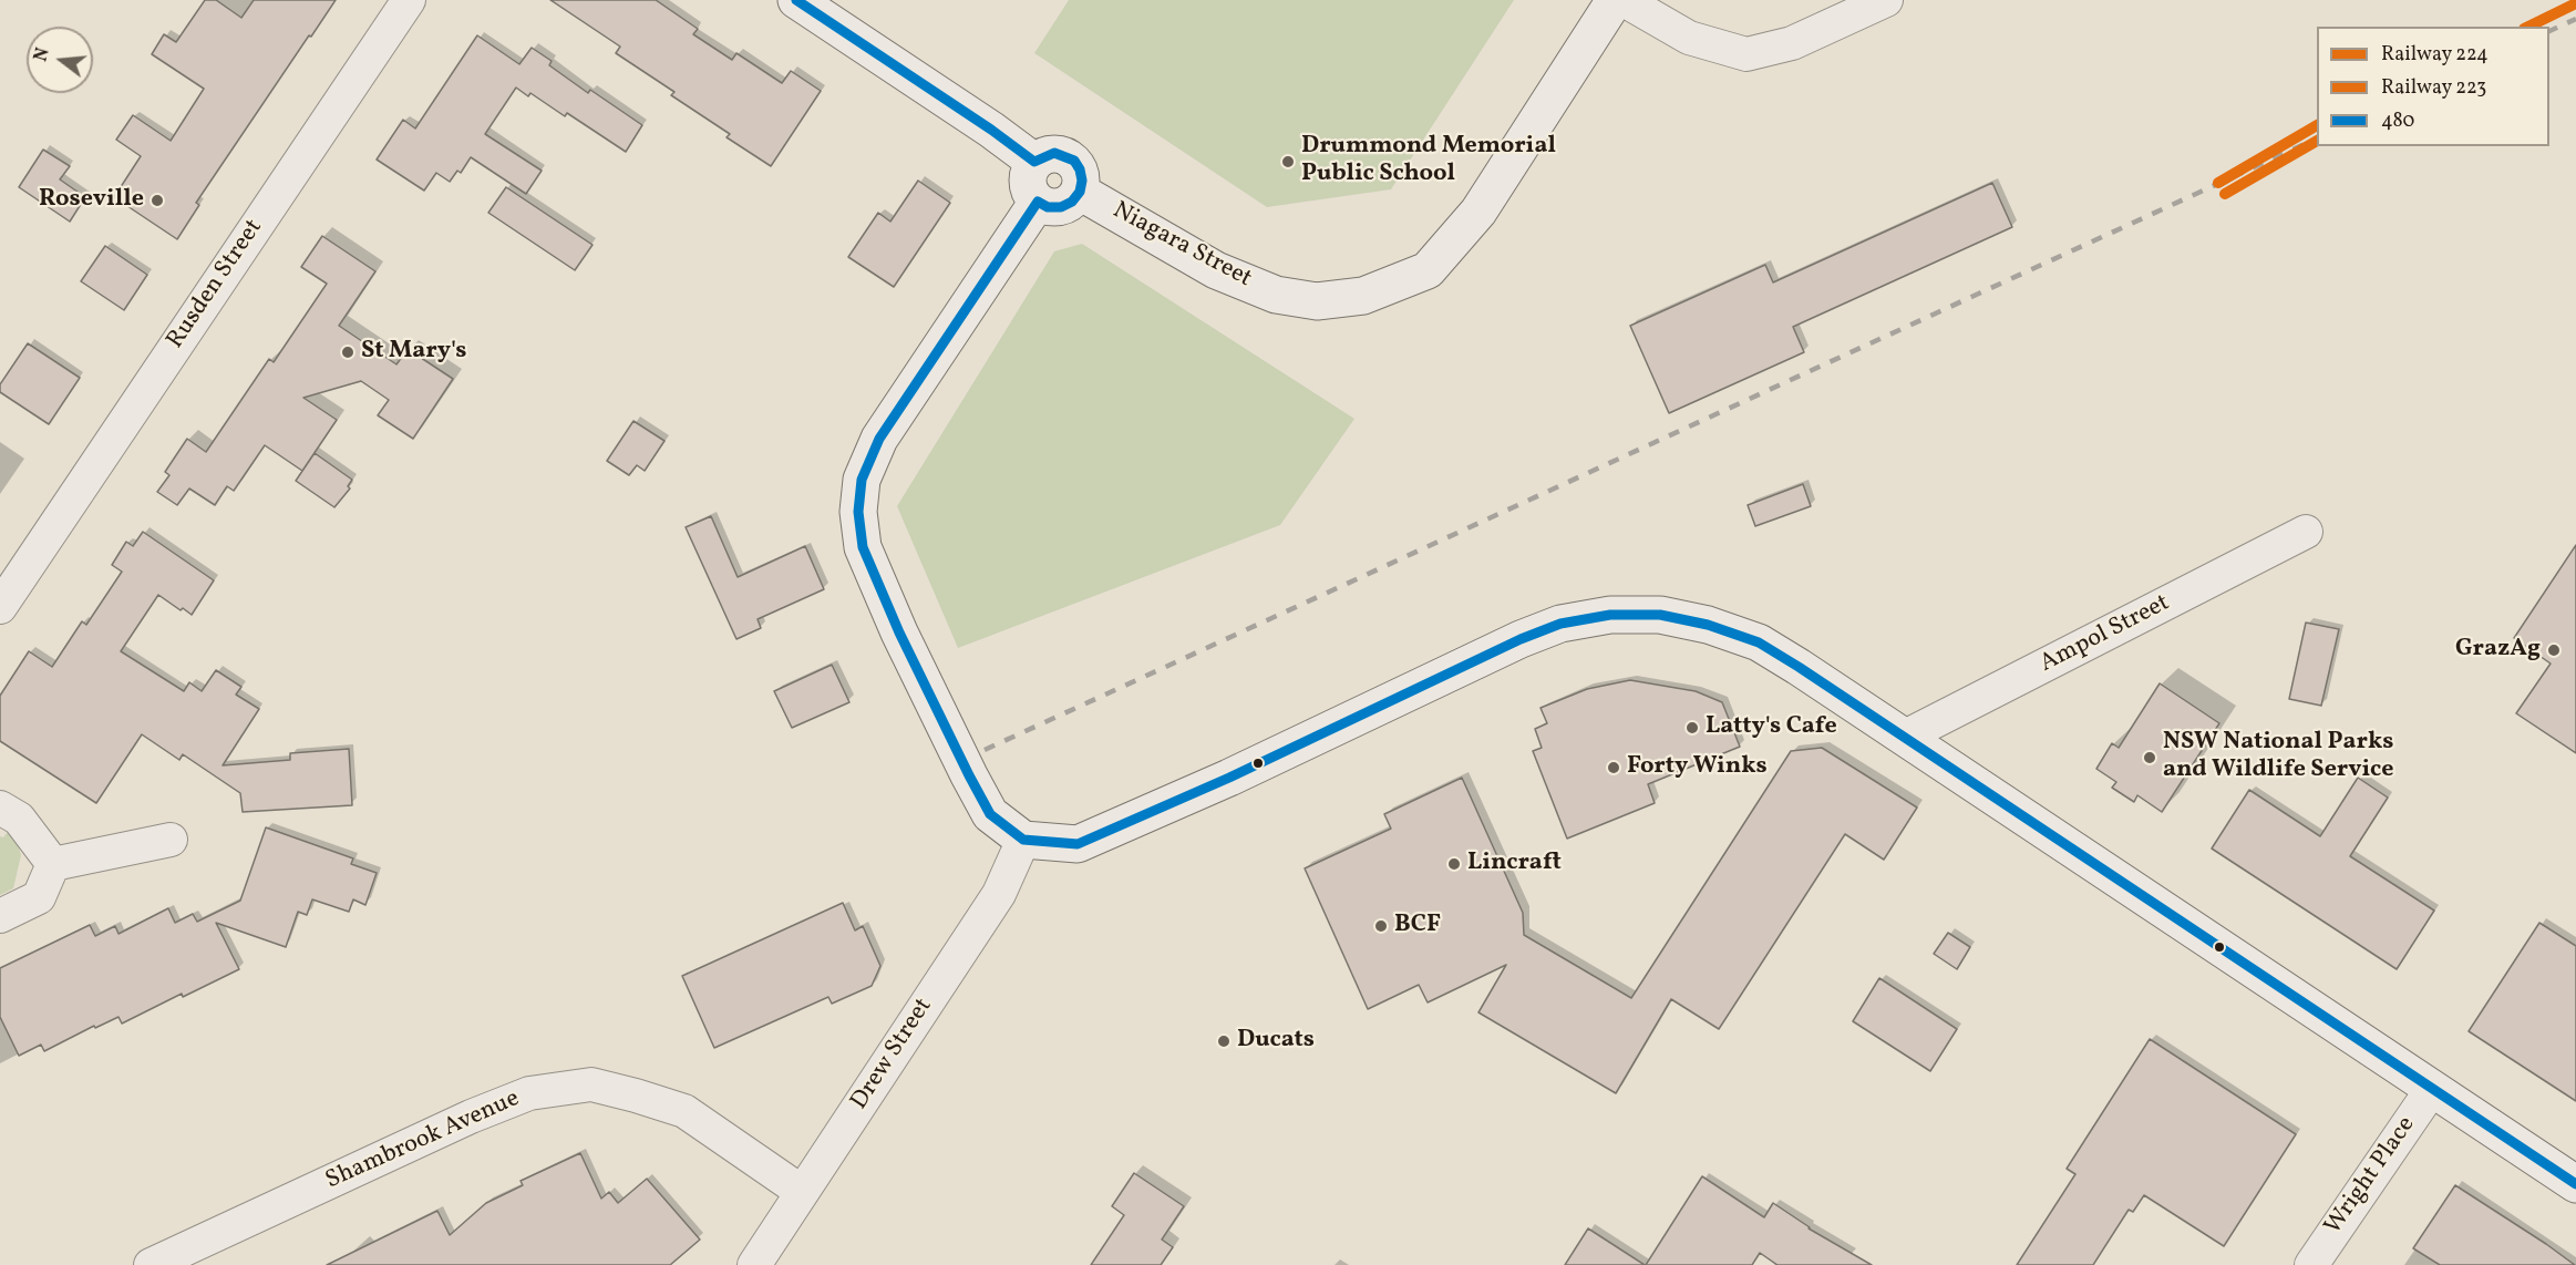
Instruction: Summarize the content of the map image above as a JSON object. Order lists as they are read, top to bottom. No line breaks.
{"streets":{"street":["Niagara Street","Rusden Street","Ampol Street","Drew Street","Shambrook Avenue","Wright Place"]},"crossings":[["Drew Street","Shambrook Avenue"]],"places":["Drummond Memorial Public School","Roseville","St Mary's","GrazAg","Latty's Cafe","NSW National Parks and Wildlife Service","Forty Winks","Lincraft","BCF","Ducats"],"lines":["transit line 480","rail line 224","rail line 223"],"legend":["Railway 224","Railway 223","480"],"north":"left"}
